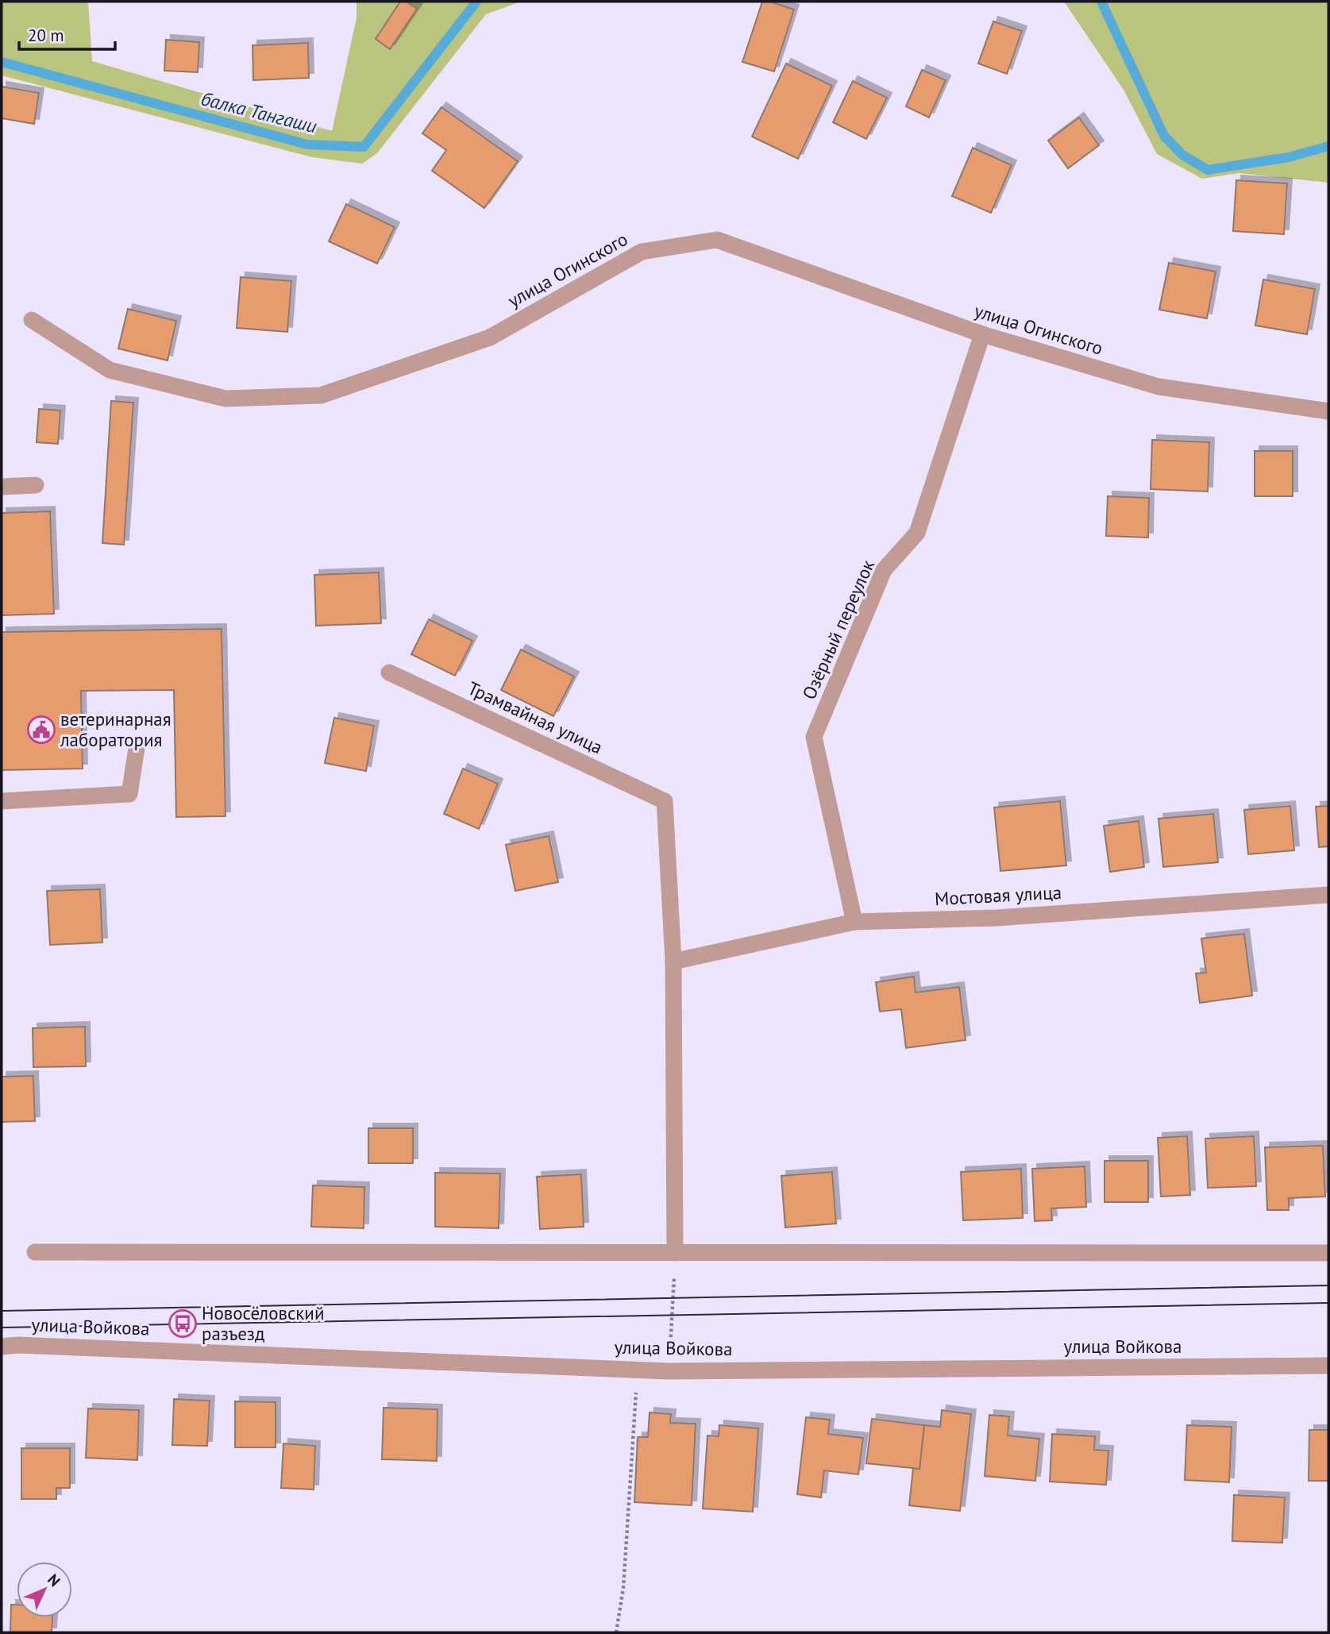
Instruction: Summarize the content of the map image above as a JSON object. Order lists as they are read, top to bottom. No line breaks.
{"streets":{"street":["улица Огинского","Озёрный переулок","Трамвайная улица","Мостовая улица","улица Войкова"]},"crossings":[["улица Огинского","Озёрный переулок"],["Озёрный переулок","Мостовая улица"],["Трамвайная улица","Мостовая улица"]],"water":["балка Тангаши"],"places":{"public building":["ветеринарная лаборатория"],"bus stop":["Новосёловский разъезд"]},"scale_bar":"20 m","north":"top right"}
